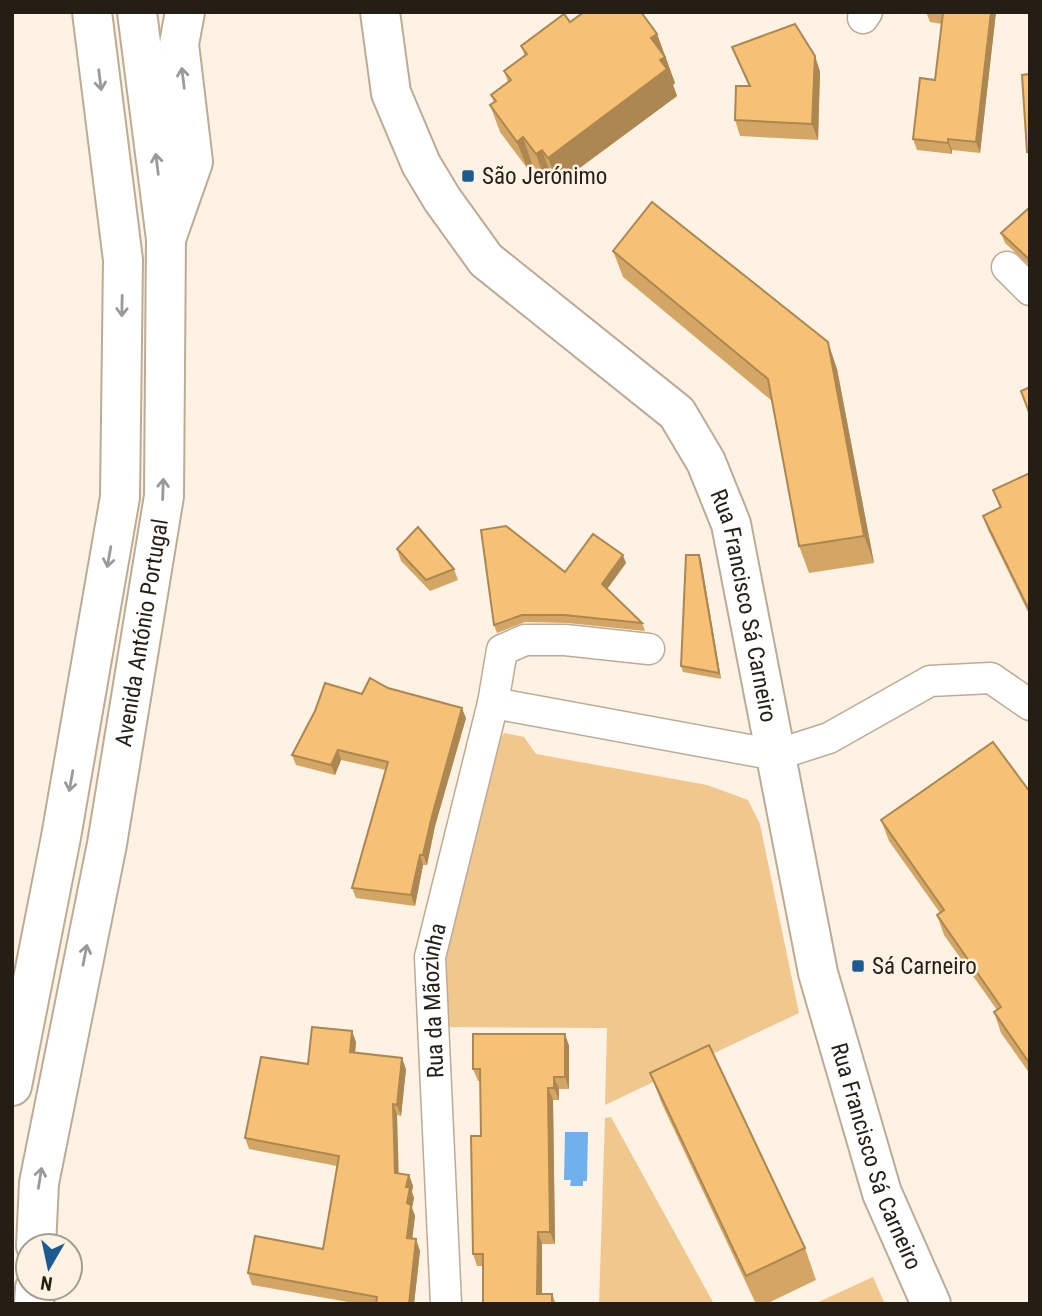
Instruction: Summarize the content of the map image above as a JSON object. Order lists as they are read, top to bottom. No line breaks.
{"streets":{"main road":["Rua Francisco Sá Carneiro","Avenida António Portugal"],"street":["Rua da Mãozinha"]},"places":{"transit":["São Jerónimo","Sá Carneiro"]},"north":"bottom"}
